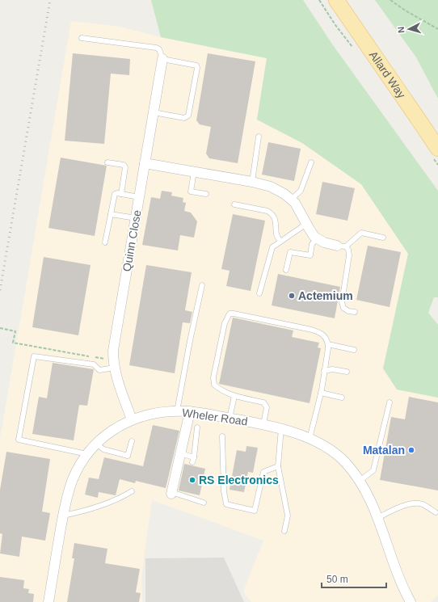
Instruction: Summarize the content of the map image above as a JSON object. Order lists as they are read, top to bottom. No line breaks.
{"streets":{"main road":["Allard Way"],"street":["Quinn Close","Wheler Road"]},"crossings":[["Quinn Close","Wheler Road"]],"places":["Actemium","Matalan","RS Electronics"],"scale_bar":"50 m","north":"left"}
